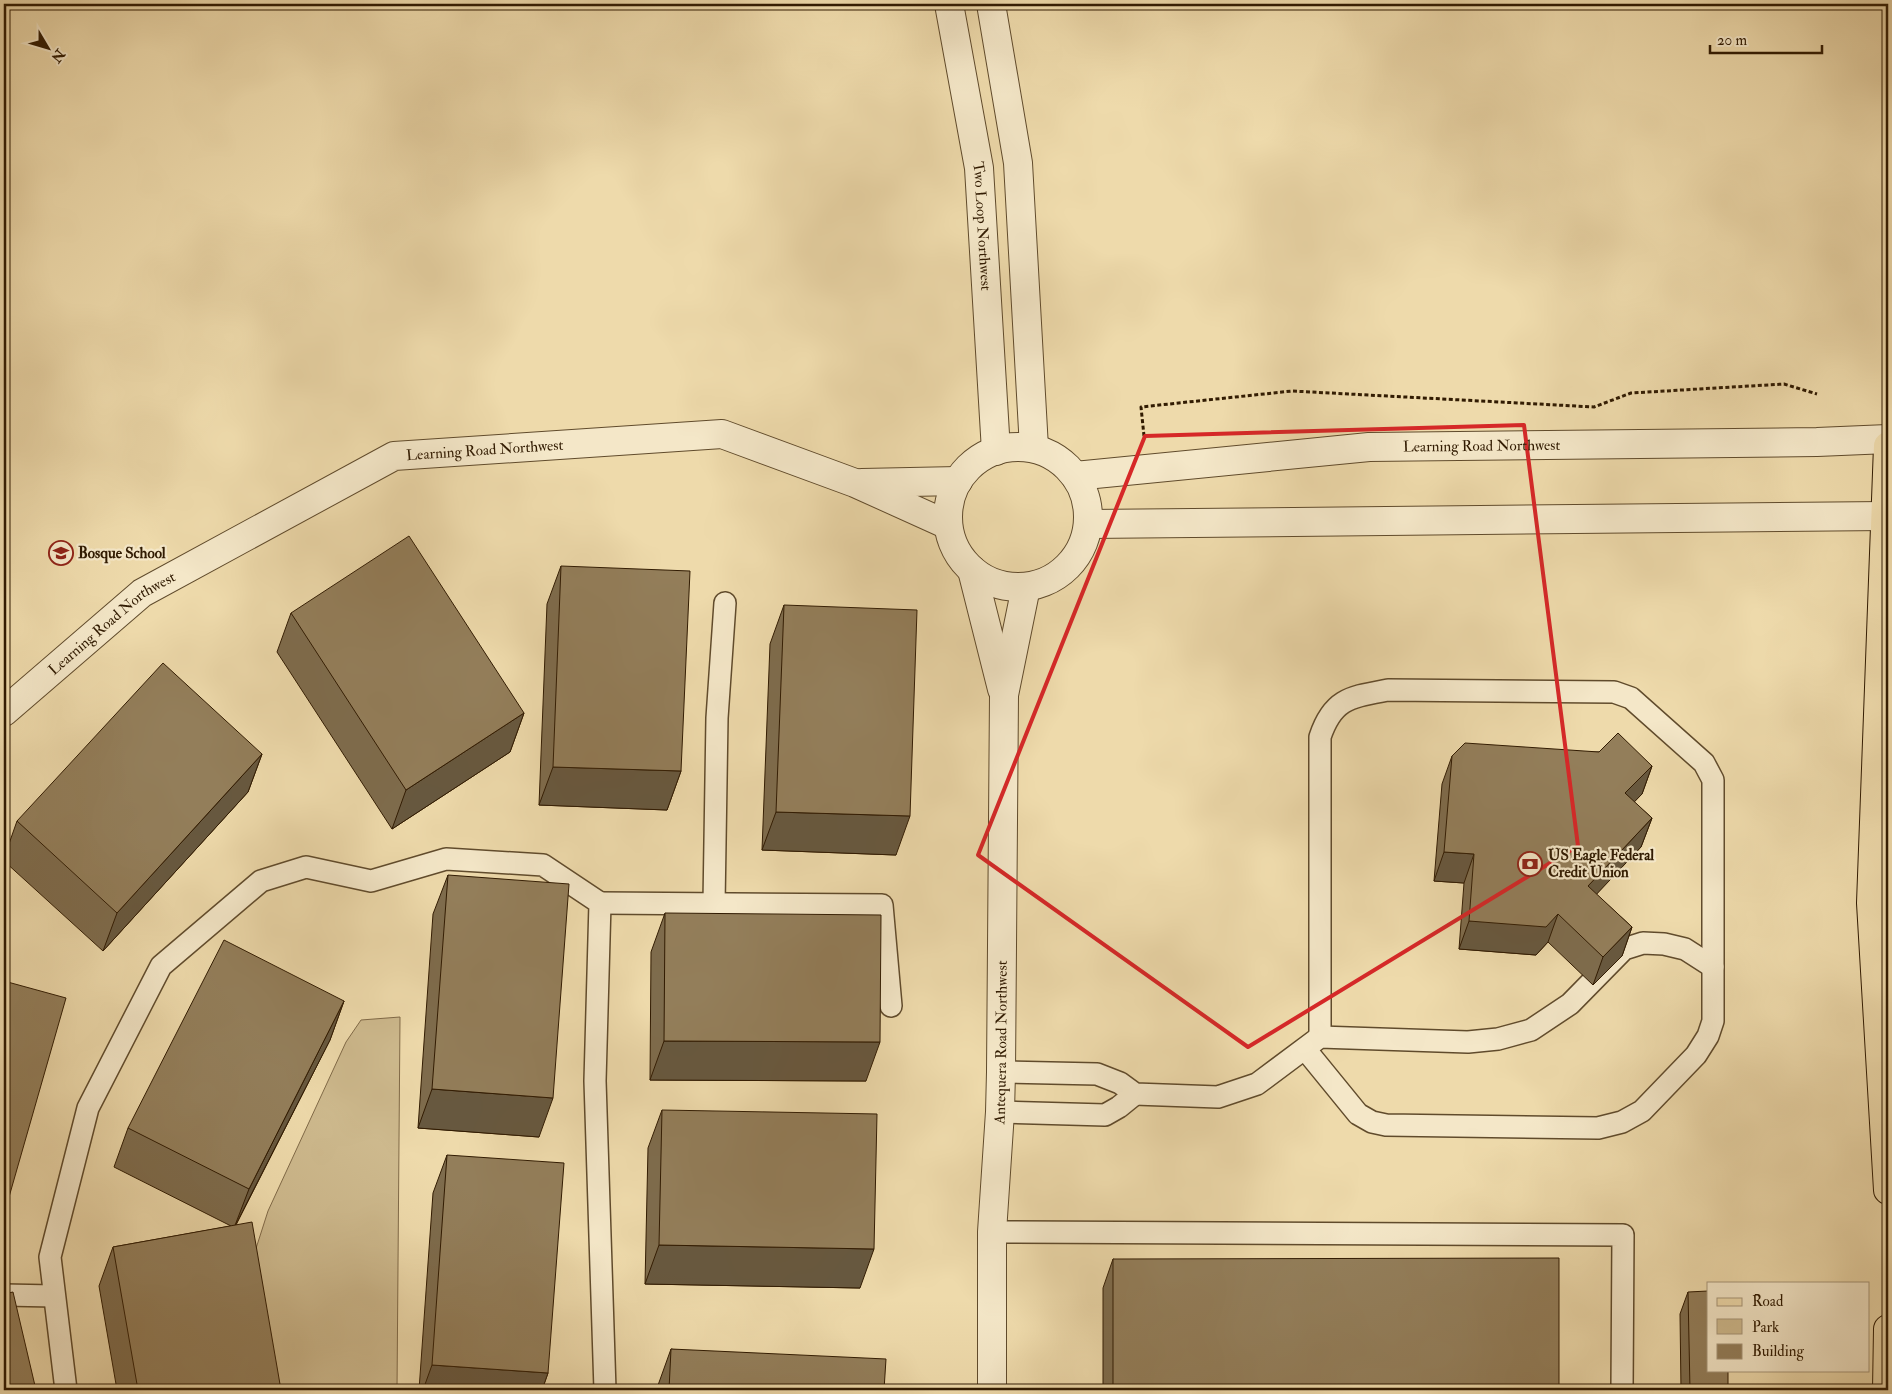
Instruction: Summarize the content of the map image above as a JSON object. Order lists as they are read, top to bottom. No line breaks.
{"streets":{"street":["Two Loop Northwest","Learning Road Northwest","Antequera Road Northwest"]},"crossings":[["Two Loop Northwest","Learning Road Northwest"],["Two Loop Northwest","Antequera Road Northwest"],["Learning Road Northwest","Antequera Road Northwest"]],"places":{"school or university":["Bosque School"],"bank":["US Eagle Federal Credit Union"]},"legend":["Road","Park","Building"],"scale_bar":"20 m","north":"bottom right"}
